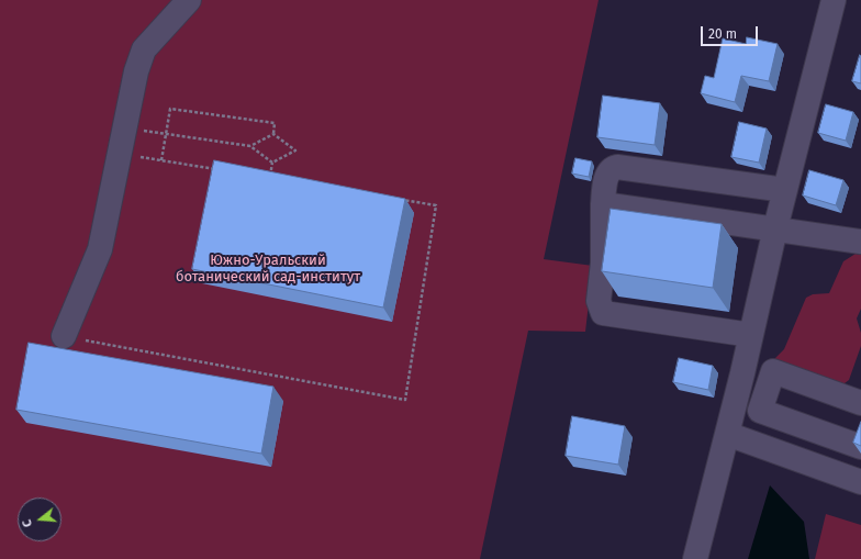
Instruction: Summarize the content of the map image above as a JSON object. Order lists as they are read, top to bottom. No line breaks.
{"parks":["Южно-Уральский ботанический сад-институт"],"scale_bar":"20 m","north":"left"}
